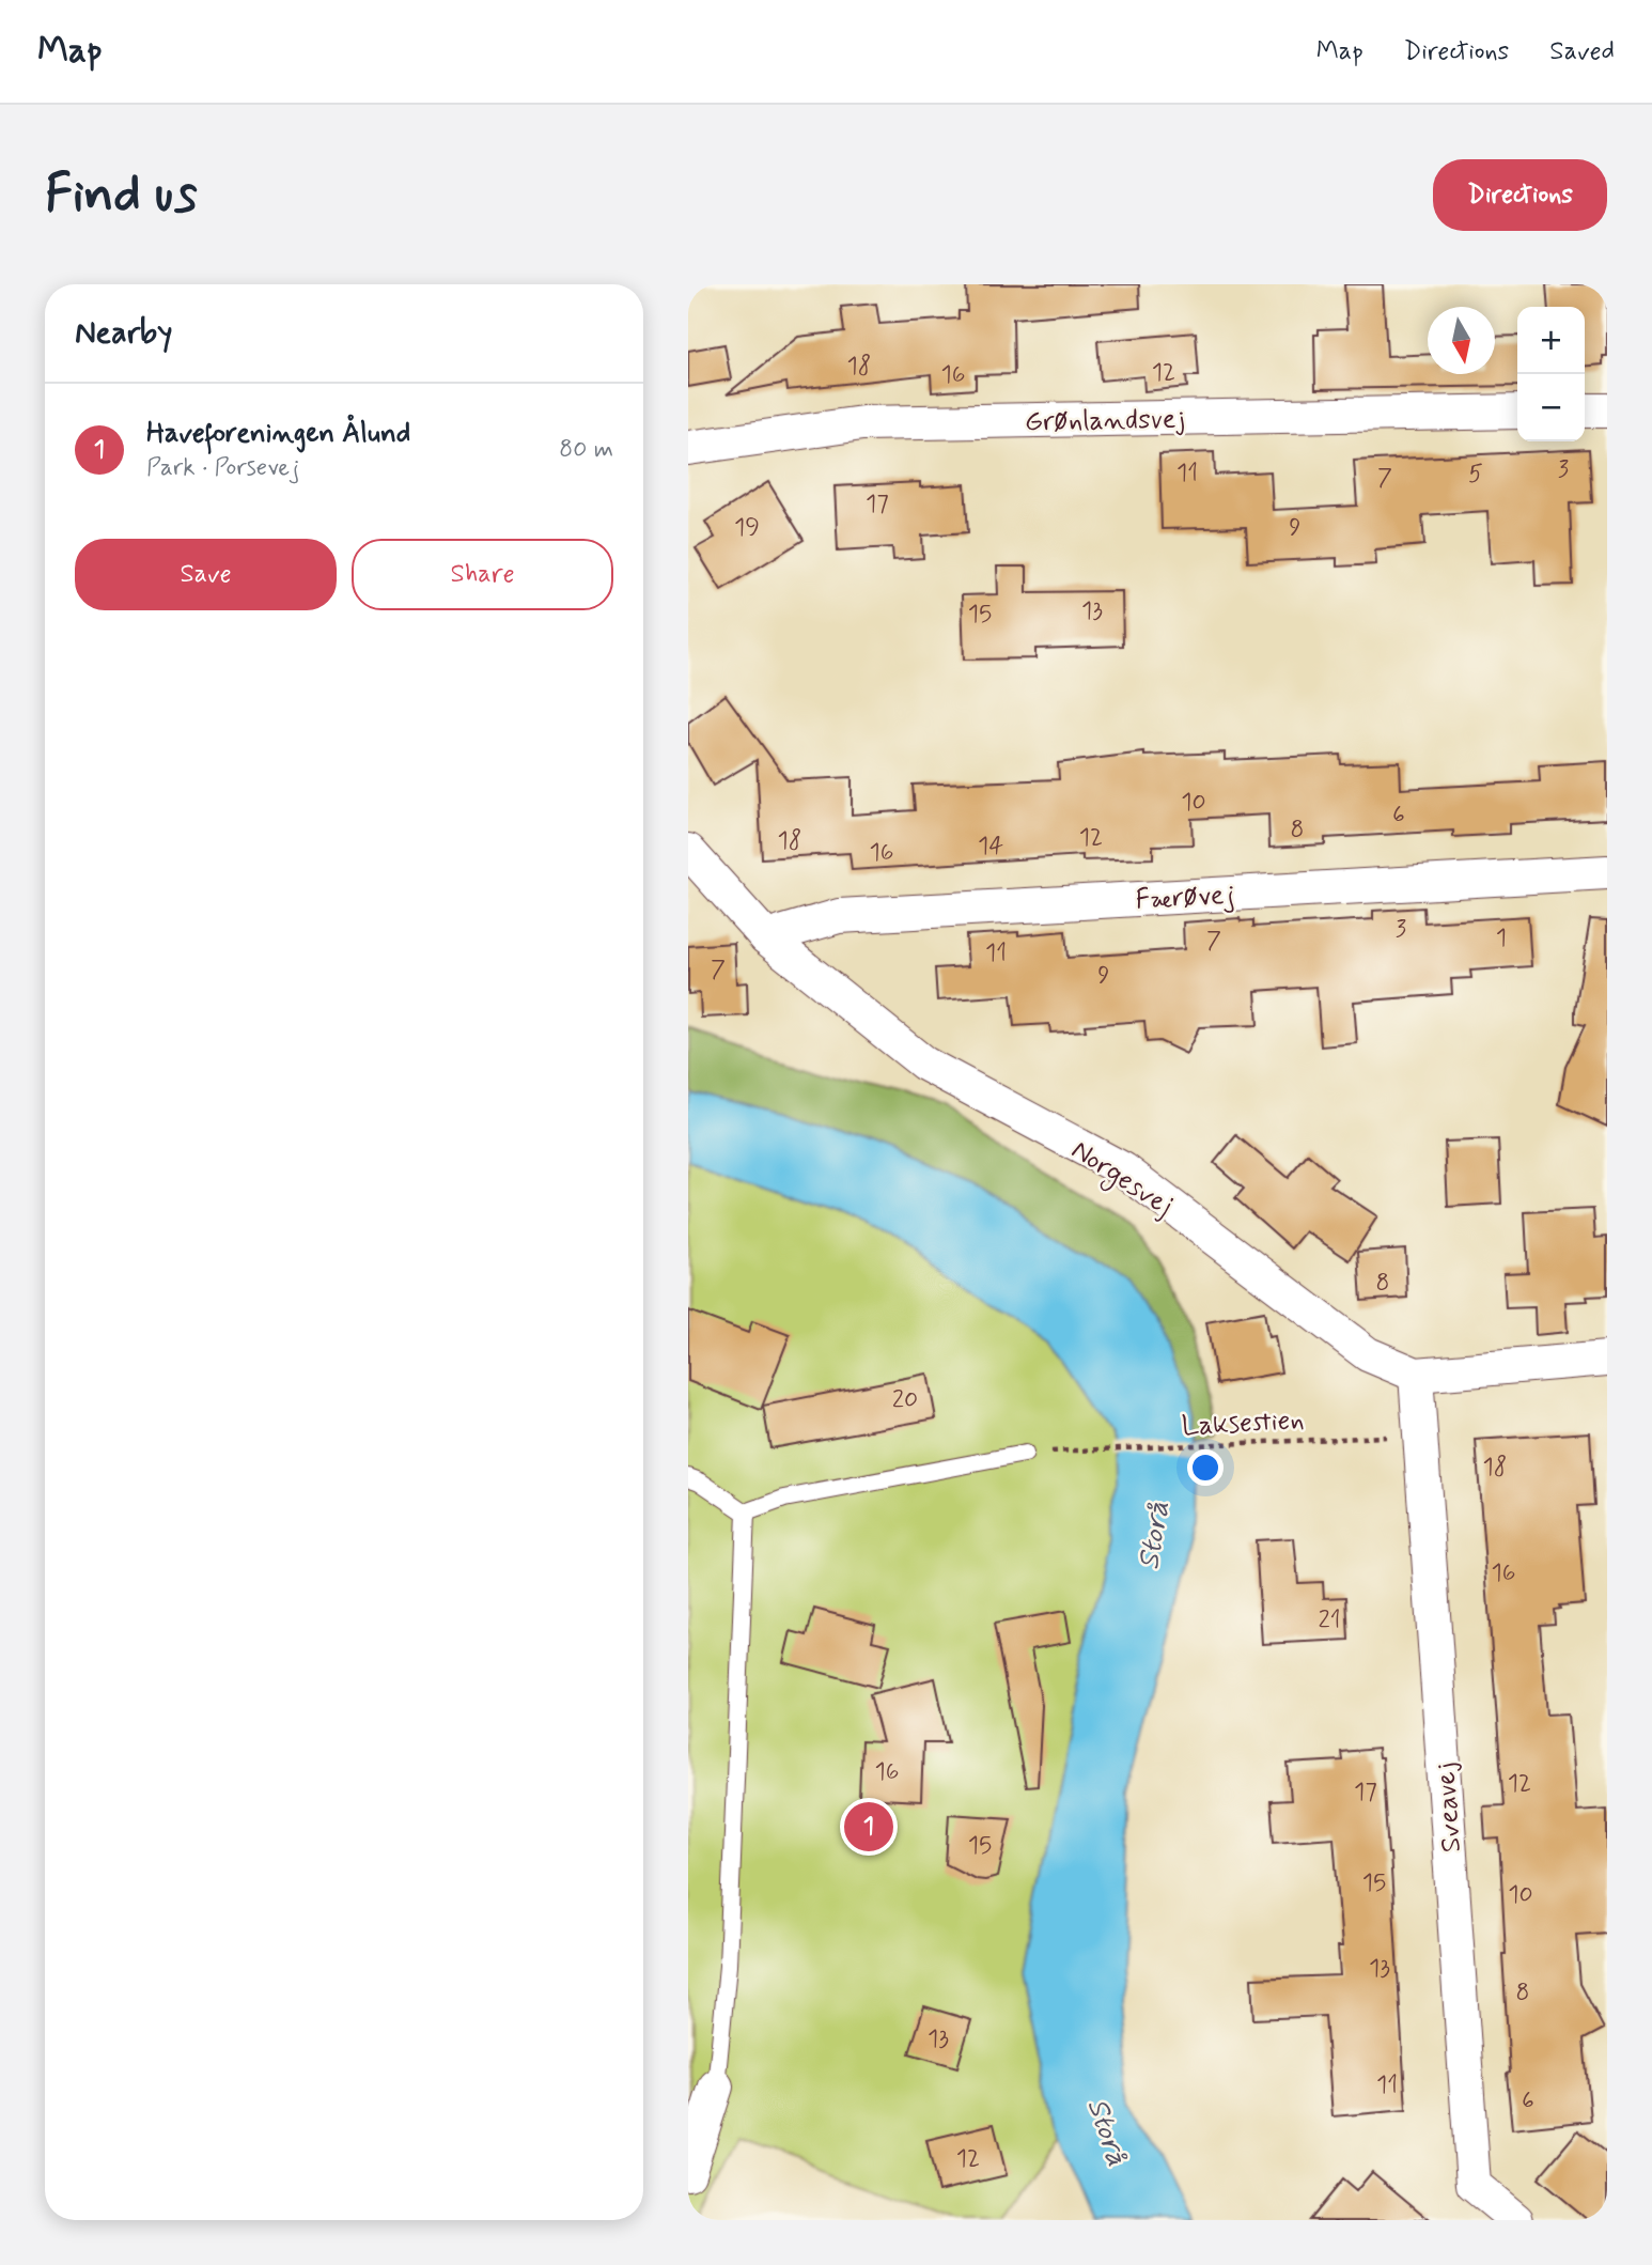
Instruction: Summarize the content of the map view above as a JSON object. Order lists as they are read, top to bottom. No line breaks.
{"streets":{"street":["Grønlandsvej","Færøvej","Norgesvej","Sveavej"],"path":["Laksestien"]},"crossings":[["Færøvej","Norgesvej"],["Norgesvej","Sveavej"],["Laksestien","Sveavej"]],"water":["Storå"],"house_numbers":["18","12","16","3","11","5","7","17","19","9","13","15","10","6","8","12","18","14","16","3","1","7","11","7","9","8","20","18","16","21","16","12","17","15","15","10","13","8","13","11","6","12"],"north":"bottom","page":{"header":"Map","nav":["Map","Directions","Saved"],"buttons":["Directions",["Save","Share"]],"title":"Find us","heading":"Nearby","map_buttons":["+","−"],"list":[{"mark":"1","name":"Haveforeningen Ålund","note":"Park · Porsevej","value":"80 m"}],"pins":"1"}}
